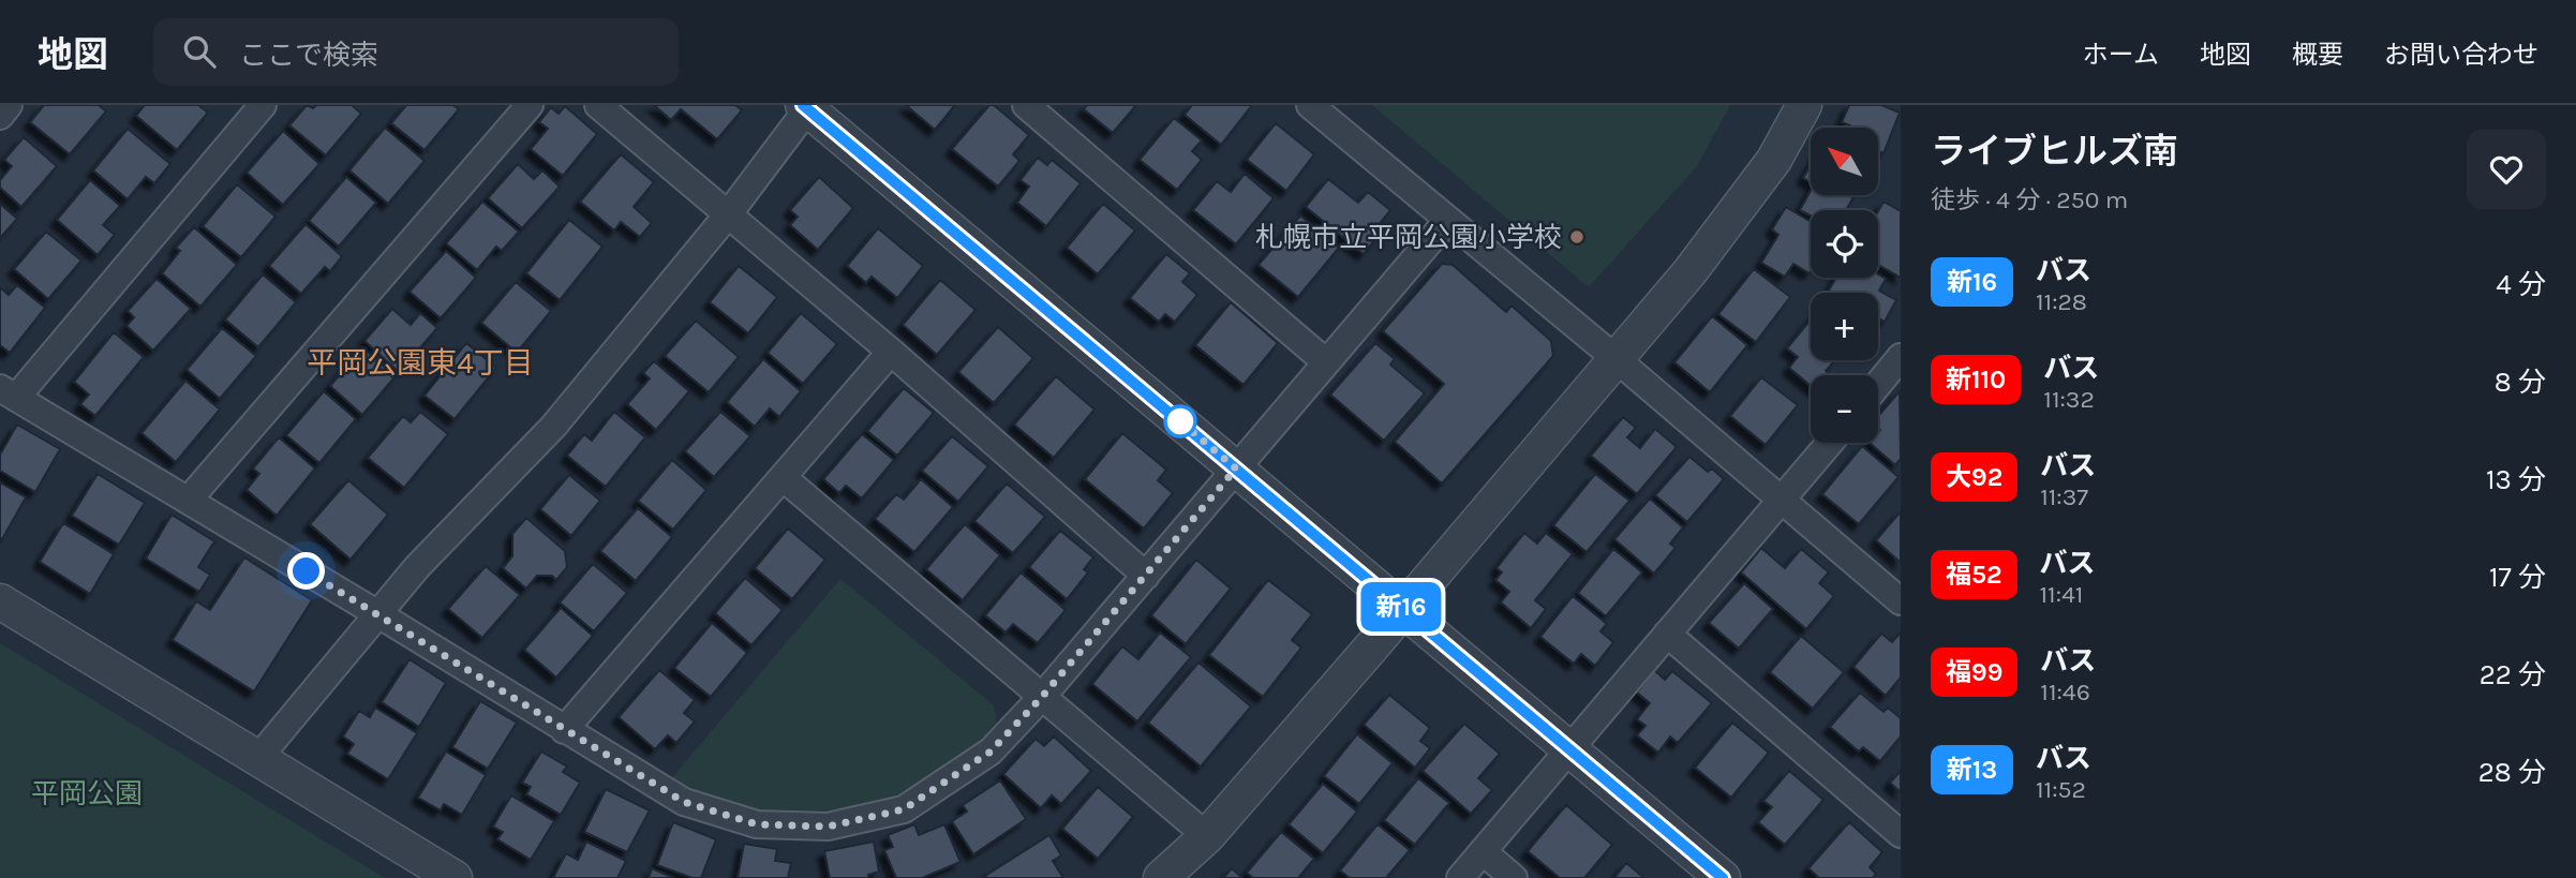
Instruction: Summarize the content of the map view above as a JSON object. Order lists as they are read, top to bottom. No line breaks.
{"districts":["平岡公園東4丁目"],"parks":["平岡公園"],"places":["札幌市立平岡公園小学校"],"lines":["bus line 新16"],"north":"top left","page":{"header":"地図","search":"ここで検索","nav":["ホーム","地図","概要","お問い合わせ"],"on_map":"新16","heading":["ライブヒルズ南","徒歩 · 4 分 · 250 m"],"map_buttons":["+","−"],"list":[{"mark":"新16","name":"バス","note":"11:28","value":"4 分"},{"mark":"新110","name":"バス","note":"11:32","value":"8 分"},{"mark":"大92","name":"バス","note":"11:37","value":"13 分"},{"mark":"福52","name":"バス","note":"11:41","value":"17 分"},{"mark":"福99","name":"バス","note":"11:46","value":"22 分"},{"mark":"新13","name":"バス","note":"11:52","value":"28 分"}]}}
